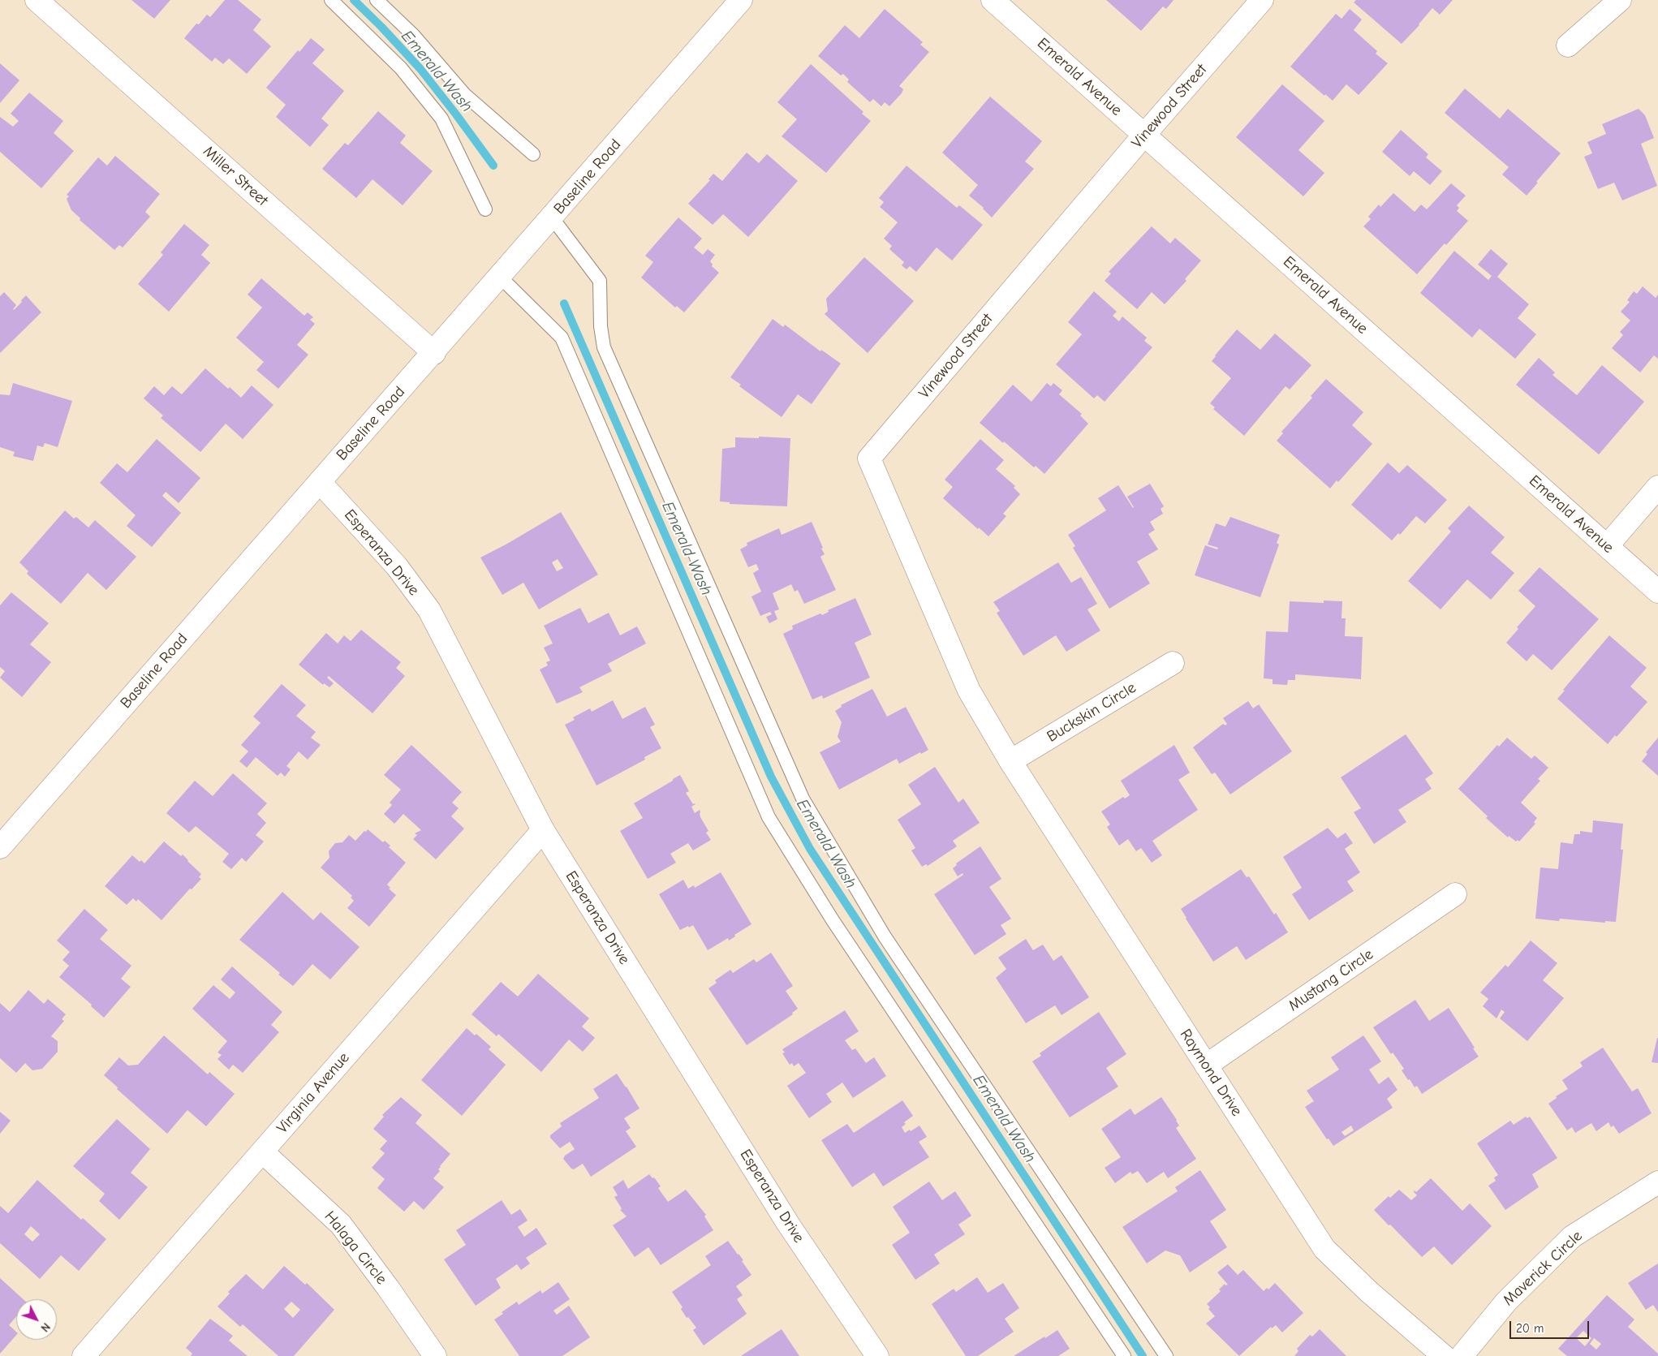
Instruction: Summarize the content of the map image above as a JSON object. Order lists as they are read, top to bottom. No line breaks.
{"streets":{"street":["Emerald Avenue","Vinewood Street","Miller Street","Baseline Road","Esperanza Drive","Buckskin Circle","Mustang Circle","Raymond Drive","Virginia Avenue","Halaga Circle","Maverick Circle"]},"crossings":[["Emerald Avenue","Vinewood Street"],["Vinewood Street","Buckskin Circle"],["Vinewood Street","Raymond Drive"],["Miller Street","Baseline Road"],["Baseline Road","Esperanza Drive"],["Esperanza Drive","Virginia Avenue"],["Buckskin Circle","Raymond Drive"],["Mustang Circle","Raymond Drive"],["Virginia Avenue","Halaga Circle"]],"water":["Emerald Wash"],"scale_bar":"20 m","north":"bottom right"}
